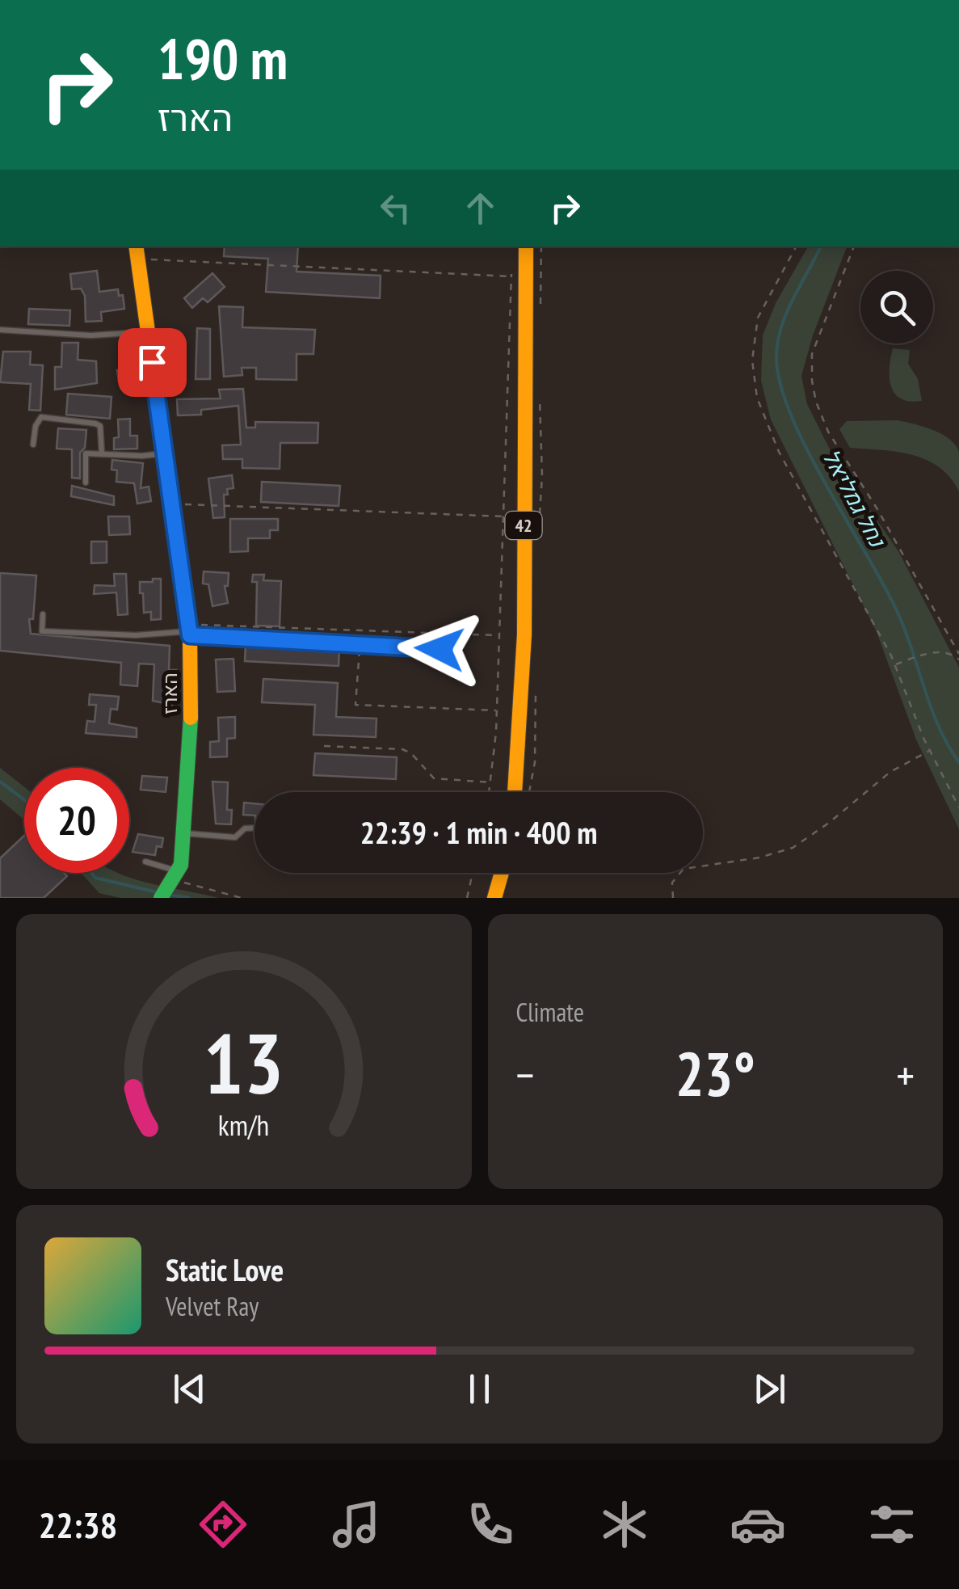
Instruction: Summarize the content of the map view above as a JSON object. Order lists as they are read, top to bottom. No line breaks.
{"streets":{"main road":["42","הארז"]},"water":["נחל גמליאל"],"page":{"turn":["190 m","הארז"],"limit":"20","trip":"22:39 · 1 min · 400 m","tile":"Climate","heat":["−","23°","+"],"song":["Static Love","Velvet Ray"],"tabs":"22:38","gauge":["13","km/h"]}}
